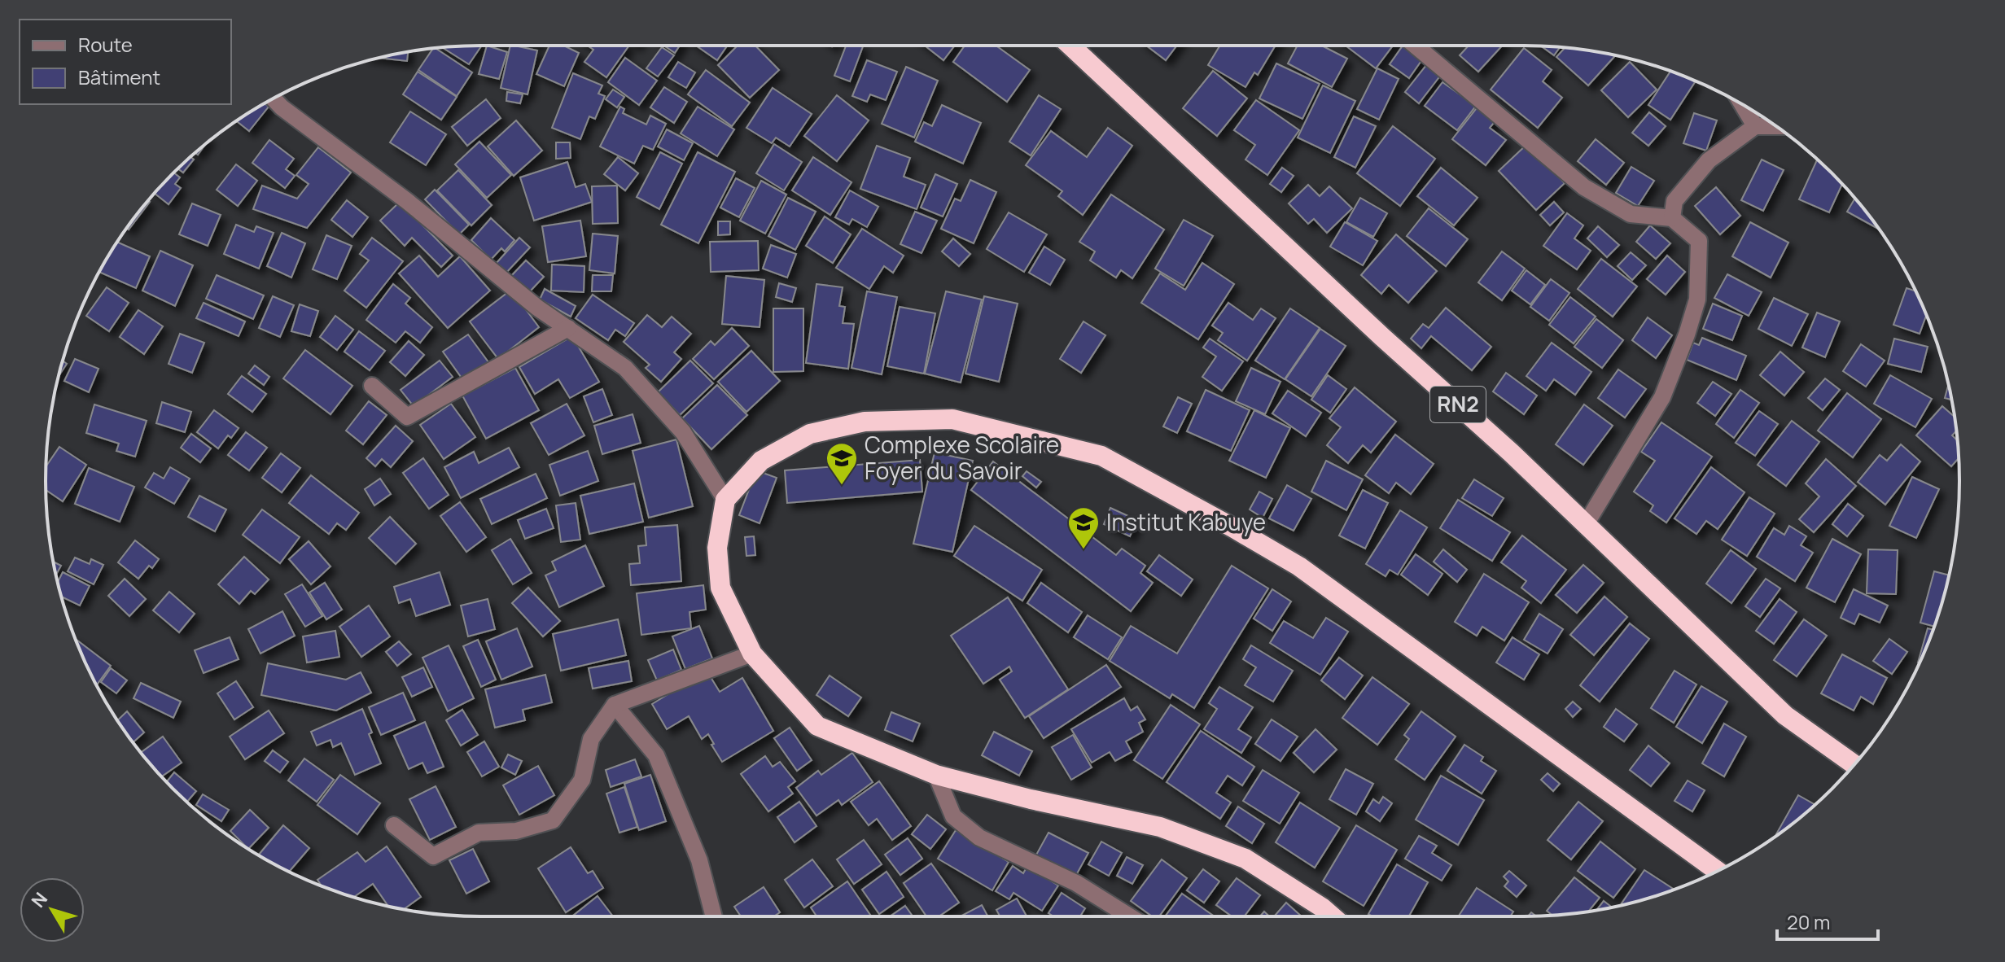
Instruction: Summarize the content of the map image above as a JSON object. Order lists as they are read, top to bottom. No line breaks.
{"streets":{"highway":["RN2"]},"places":{"school or university":["Complexe Scolaire Foyer du Savoir","Institut Kabuye"]},"legend":["Route","Bâtiment"],"scale_bar":"20 m","north":"top left"}
